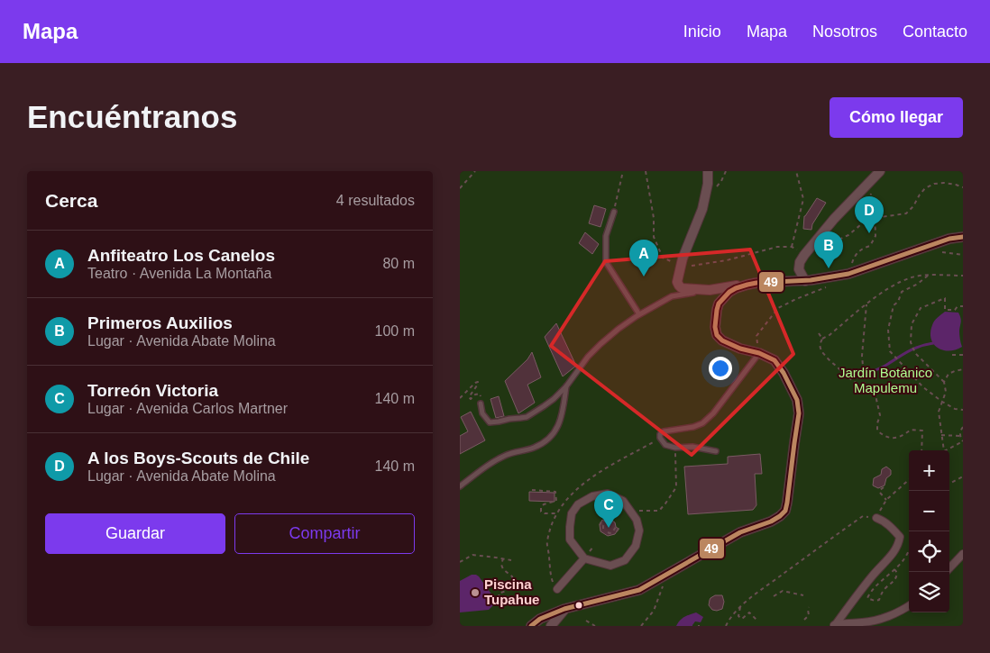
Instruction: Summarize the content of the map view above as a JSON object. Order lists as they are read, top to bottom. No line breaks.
{"parks":["Jardín Botánico Mapulemu"],"places":["Piscina Tupahue"],"lines":["transit line 49"],"page":{"header":"Mapa","nav":["Inicio","Mapa","Nosotros","Contacto"],"buttons":["Cómo llegar",["Guardar","Compartir"]],"title":"Encuéntranos","heading":["Cerca","4 resultados"],"pins":["D","B","A","C"],"list":[{"mark":"A","name":"Anfiteatro Los Canelos","note":"Teatro · Avenida La Montaña","value":"80 m"},{"mark":"B","name":"Primeros Auxilios","note":"Lugar · Avenida Abate Molina","value":"100 m"},{"mark":"C","name":"Torreón Victoria","note":"Lugar · Avenida Carlos Martner","value":"140 m"},{"mark":"D","name":"A los Boys-Scouts de Chile","note":"Lugar · Avenida Abate Molina","value":"140 m"}],"map_buttons":["+","−"]}}
